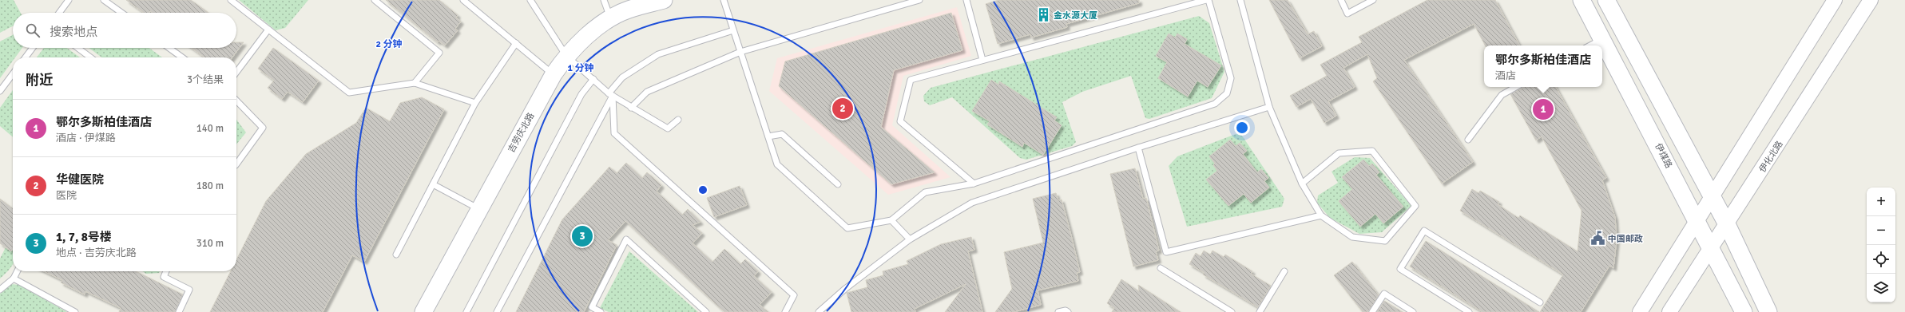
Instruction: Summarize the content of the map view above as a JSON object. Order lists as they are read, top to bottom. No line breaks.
{"streets":{"main road":["吉劳庆北路","伊煤路"],"street":["伊化北路"]},"crossings":[["伊煤路","伊化北路"]],"places":{"building":["金水源大厦"],"public building":["中国邮政"]},"page":{"search":"搜索地点","popup":["鄂尔多斯柏佳酒店","酒店"],"heading":["附近","3个结果"],"pins":["2","1","3"],"list":[{"mark":"1","name":"鄂尔多斯柏佳酒店","note":"酒店 · 伊煤路","value":"140 m"},{"mark":"2","name":"华健医院","note":"医院","value":"180 m"},{"mark":"3","name":"1, 7, 8号楼","note":"地点 · 吉劳庆北路","value":"310 m"}],"map_buttons":["+","−"]},"rings":["2 分钟","1 分钟"]}
